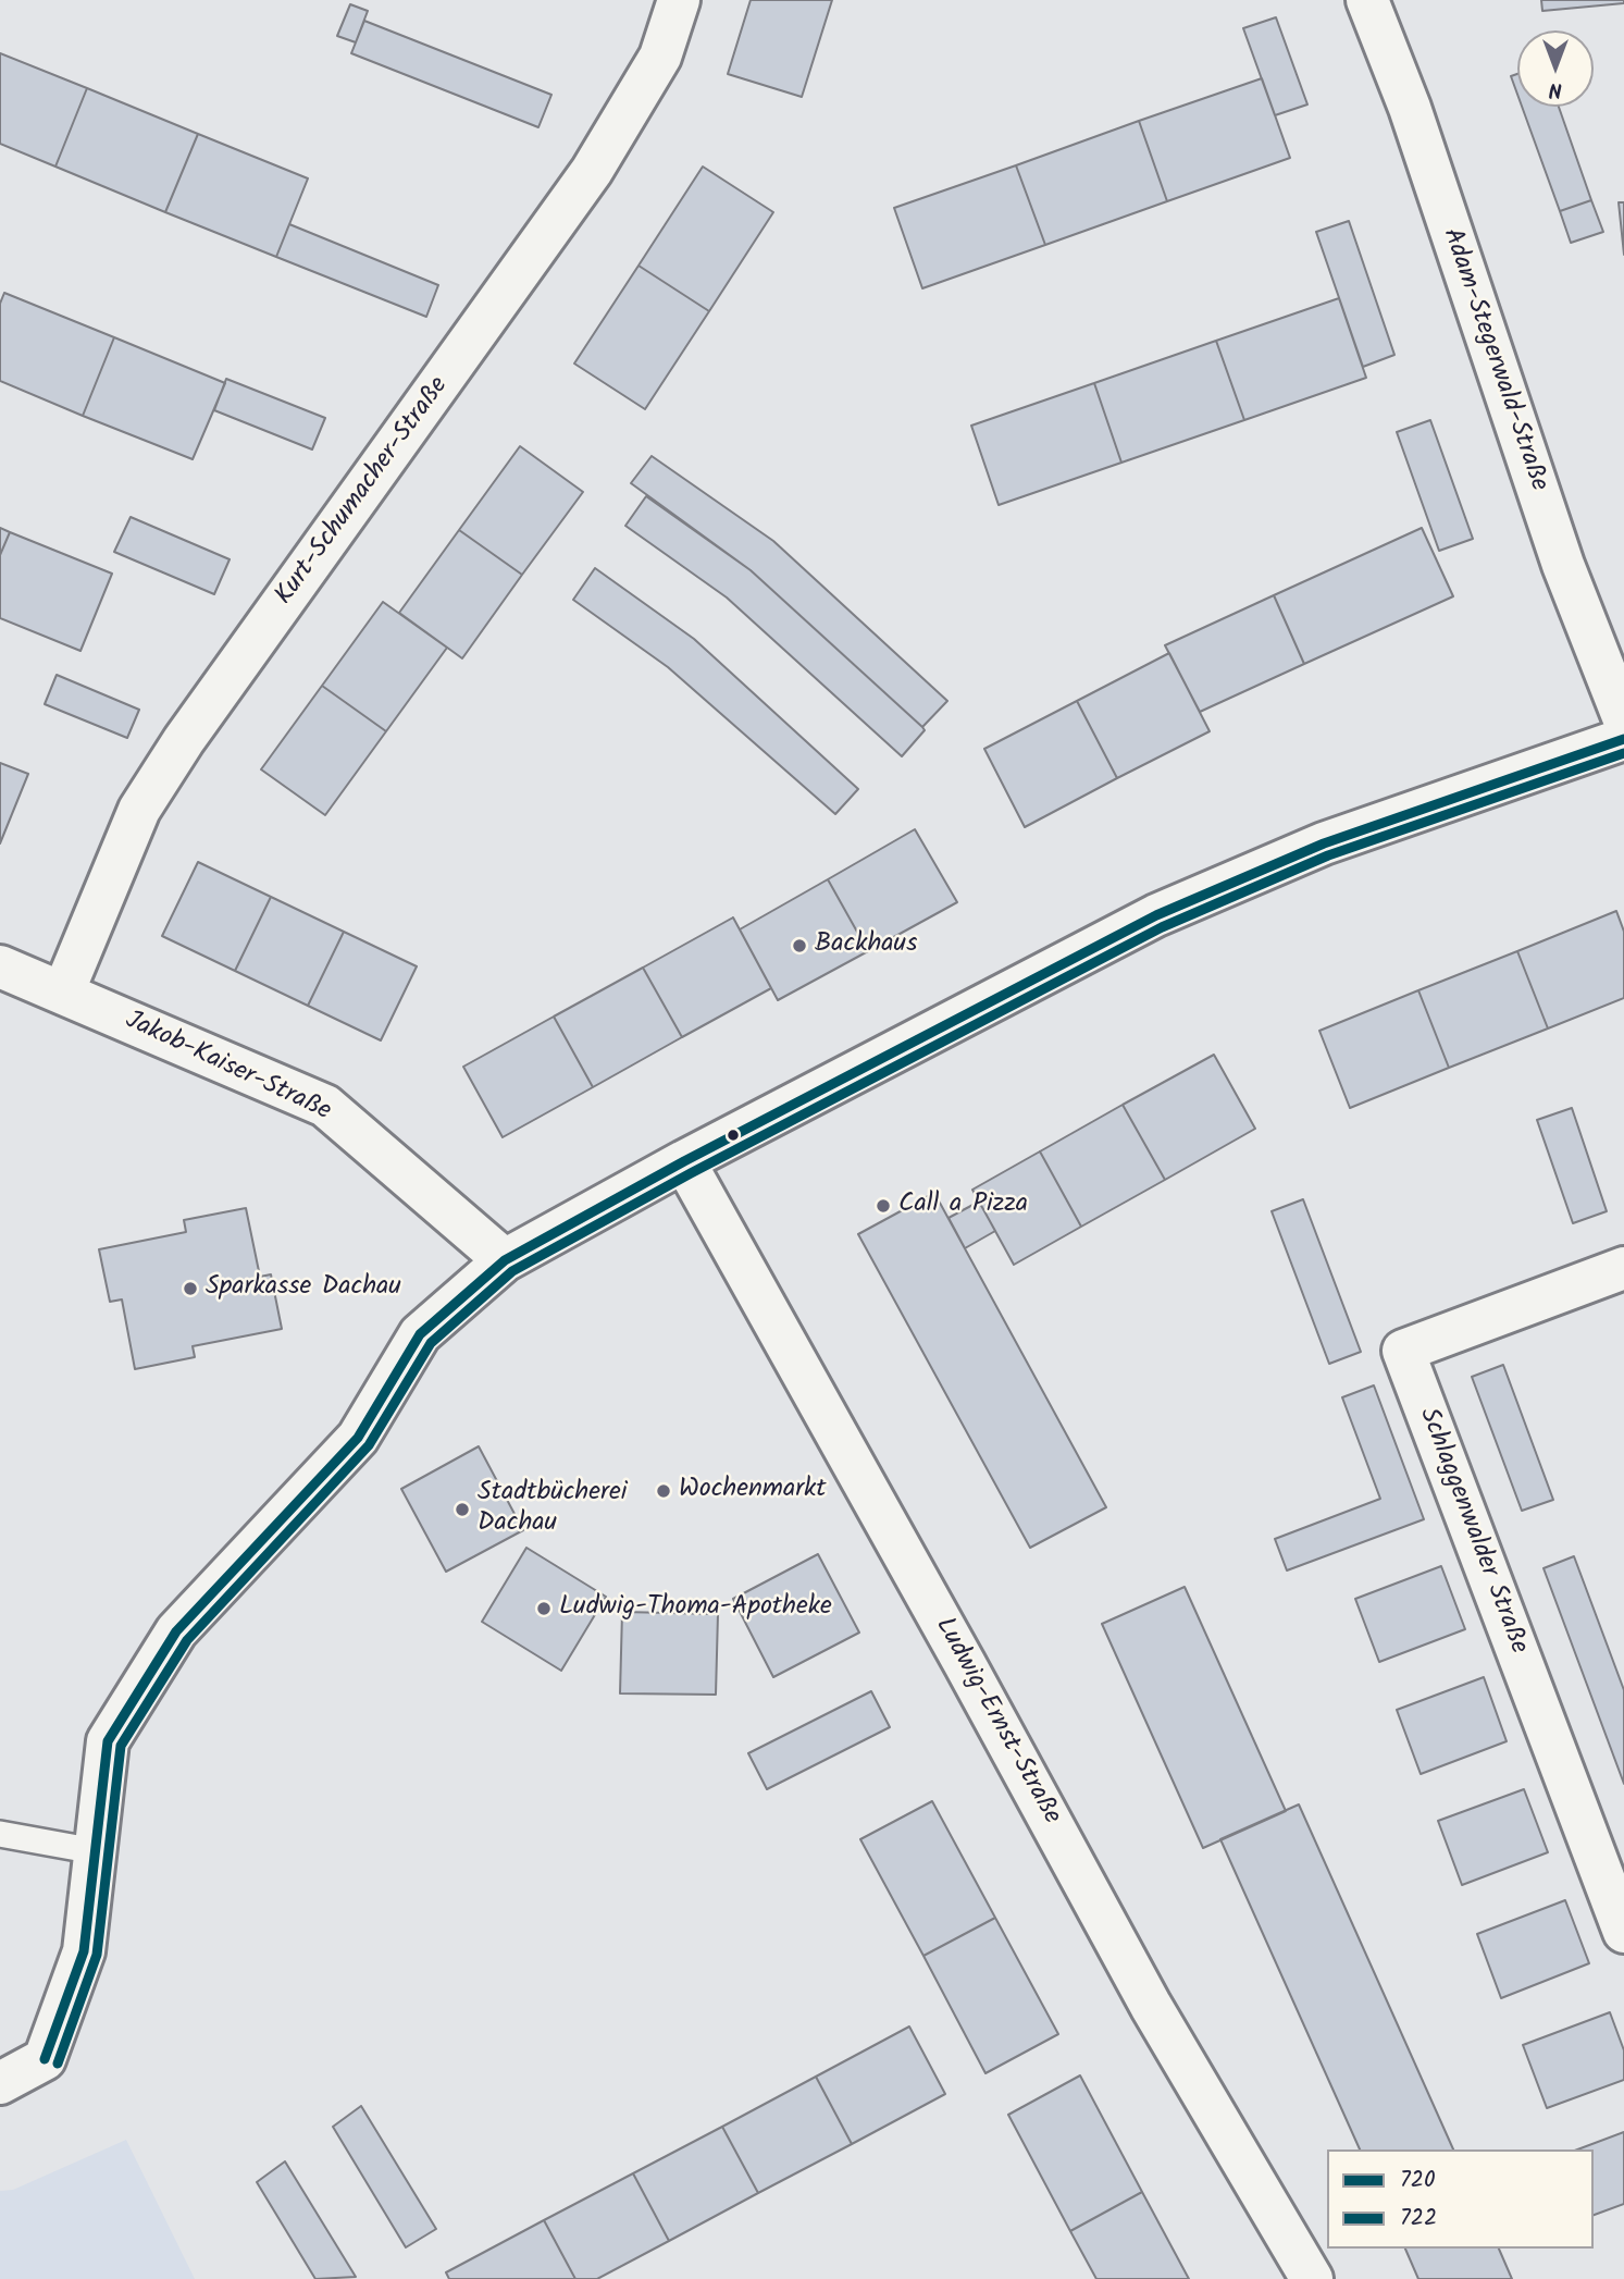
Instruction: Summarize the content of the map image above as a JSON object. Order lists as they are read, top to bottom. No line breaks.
{"streets":{"street":["Adam-Stegerwald-Straße","Kurt-Schumacher-Straße","Jakob-Kaiser-Straße","Schlaggenwalder Straße","Ludwig-Ernst-Straße"]},"crossings":[["Kurt-Schumacher-Straße","Jakob-Kaiser-Straße"]],"places":["Backhaus","Call a Pizza","Sparkasse Dachau","Wochenmarkt","Stadtbücherei Dachau","Ludwig-Thoma-Apotheke"],"lines":["transit line 720","transit line 722"],"legend":["720","722"],"north":"bottom"}
